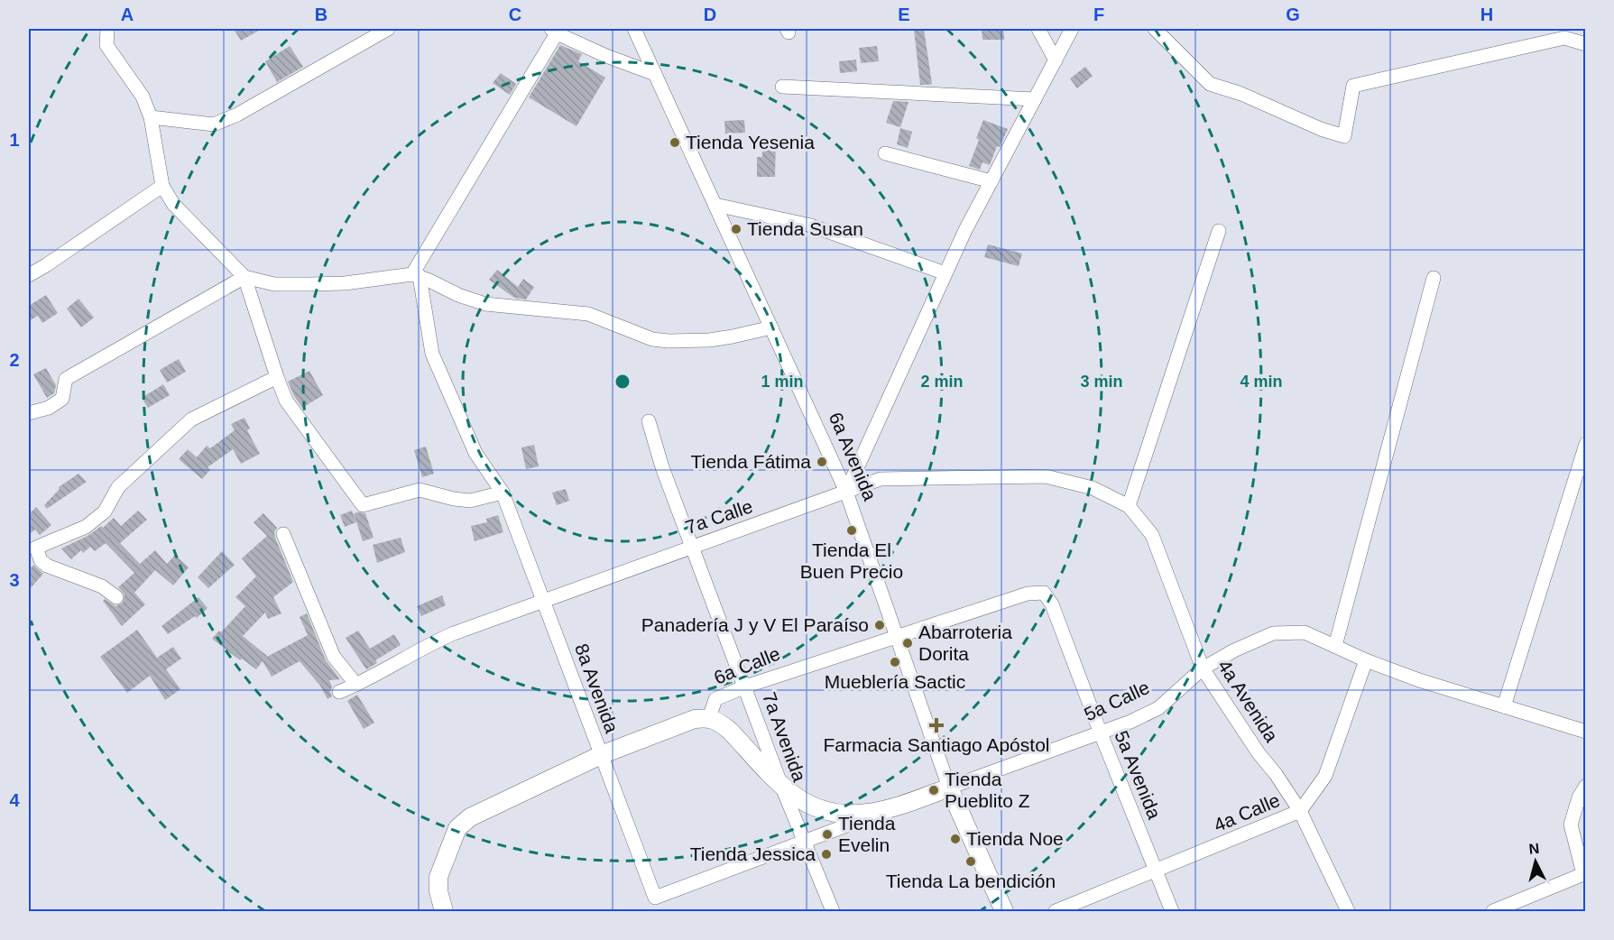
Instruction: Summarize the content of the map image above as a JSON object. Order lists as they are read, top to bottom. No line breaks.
{"streets":{"street":["6a Avenida","7a Calle","6a Calle","8a Avenida","5a Calle","4a Avenida","7a Avenida","5a Avenida","4a Calle"]},"crossings":[["6a Avenida","7a Calle"],["6a Avenida","6a Calle"],["6a Avenida","5a Calle"],["7a Calle","8a Avenida"],["7a Calle","4a Avenida"],["7a Calle","7a Avenida"],["6a Calle","7a Avenida"],["6a Calle","5a Avenida"],["8a Avenida","5a Calle"],["5a Calle","4a Avenida"],["5a Calle","7a Avenida"],["5a Calle","5a Avenida"],["5a Calle","4a Calle"],["4a Avenida","4a Calle"],["5a Avenida","4a Calle"]],"places":{"other":["Tienda Yesenia","Tienda Susan","Tienda Fátima","Tienda El Buen Precio","Panadería J y V El Paraíso","Abarroteria Dorita","Mueblería Sactic","Tienda Pueblito Z","Tienda Evelin","Tienda Noe","Tienda Jessica","Tienda La bendición"],"health":["Farmacia Santiago Apóstol"]},"north":"top","grid":{"columns":["A","B","C","D","E","F","G","H"],"rows":["1","2","3","4"]},"rings":["1 min","2 min","3 min","4 min"]}
